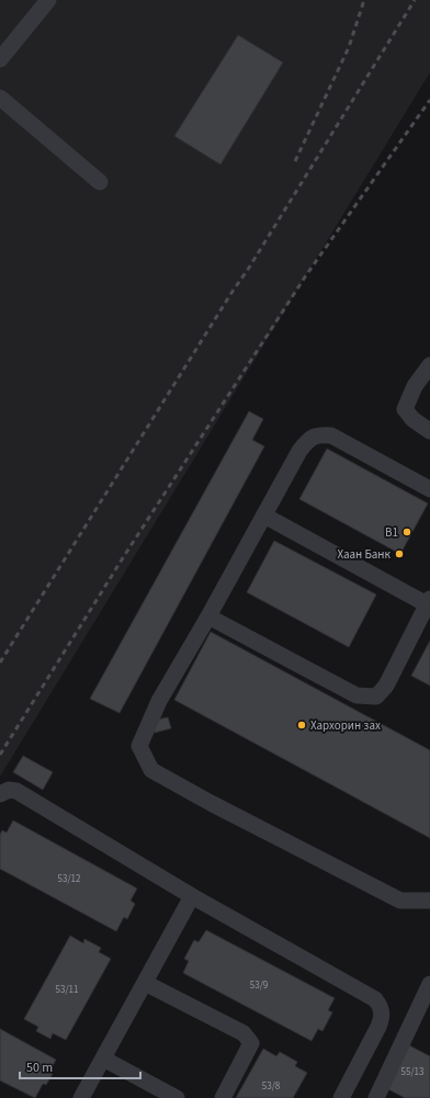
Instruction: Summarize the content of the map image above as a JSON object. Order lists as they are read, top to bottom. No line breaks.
{"places":["B1","Хаан Банк","Хархорин зах"],"house_numbers":["53/12","53/9","53/11","55/13","53/8"],"scale_bar":"50 m"}
